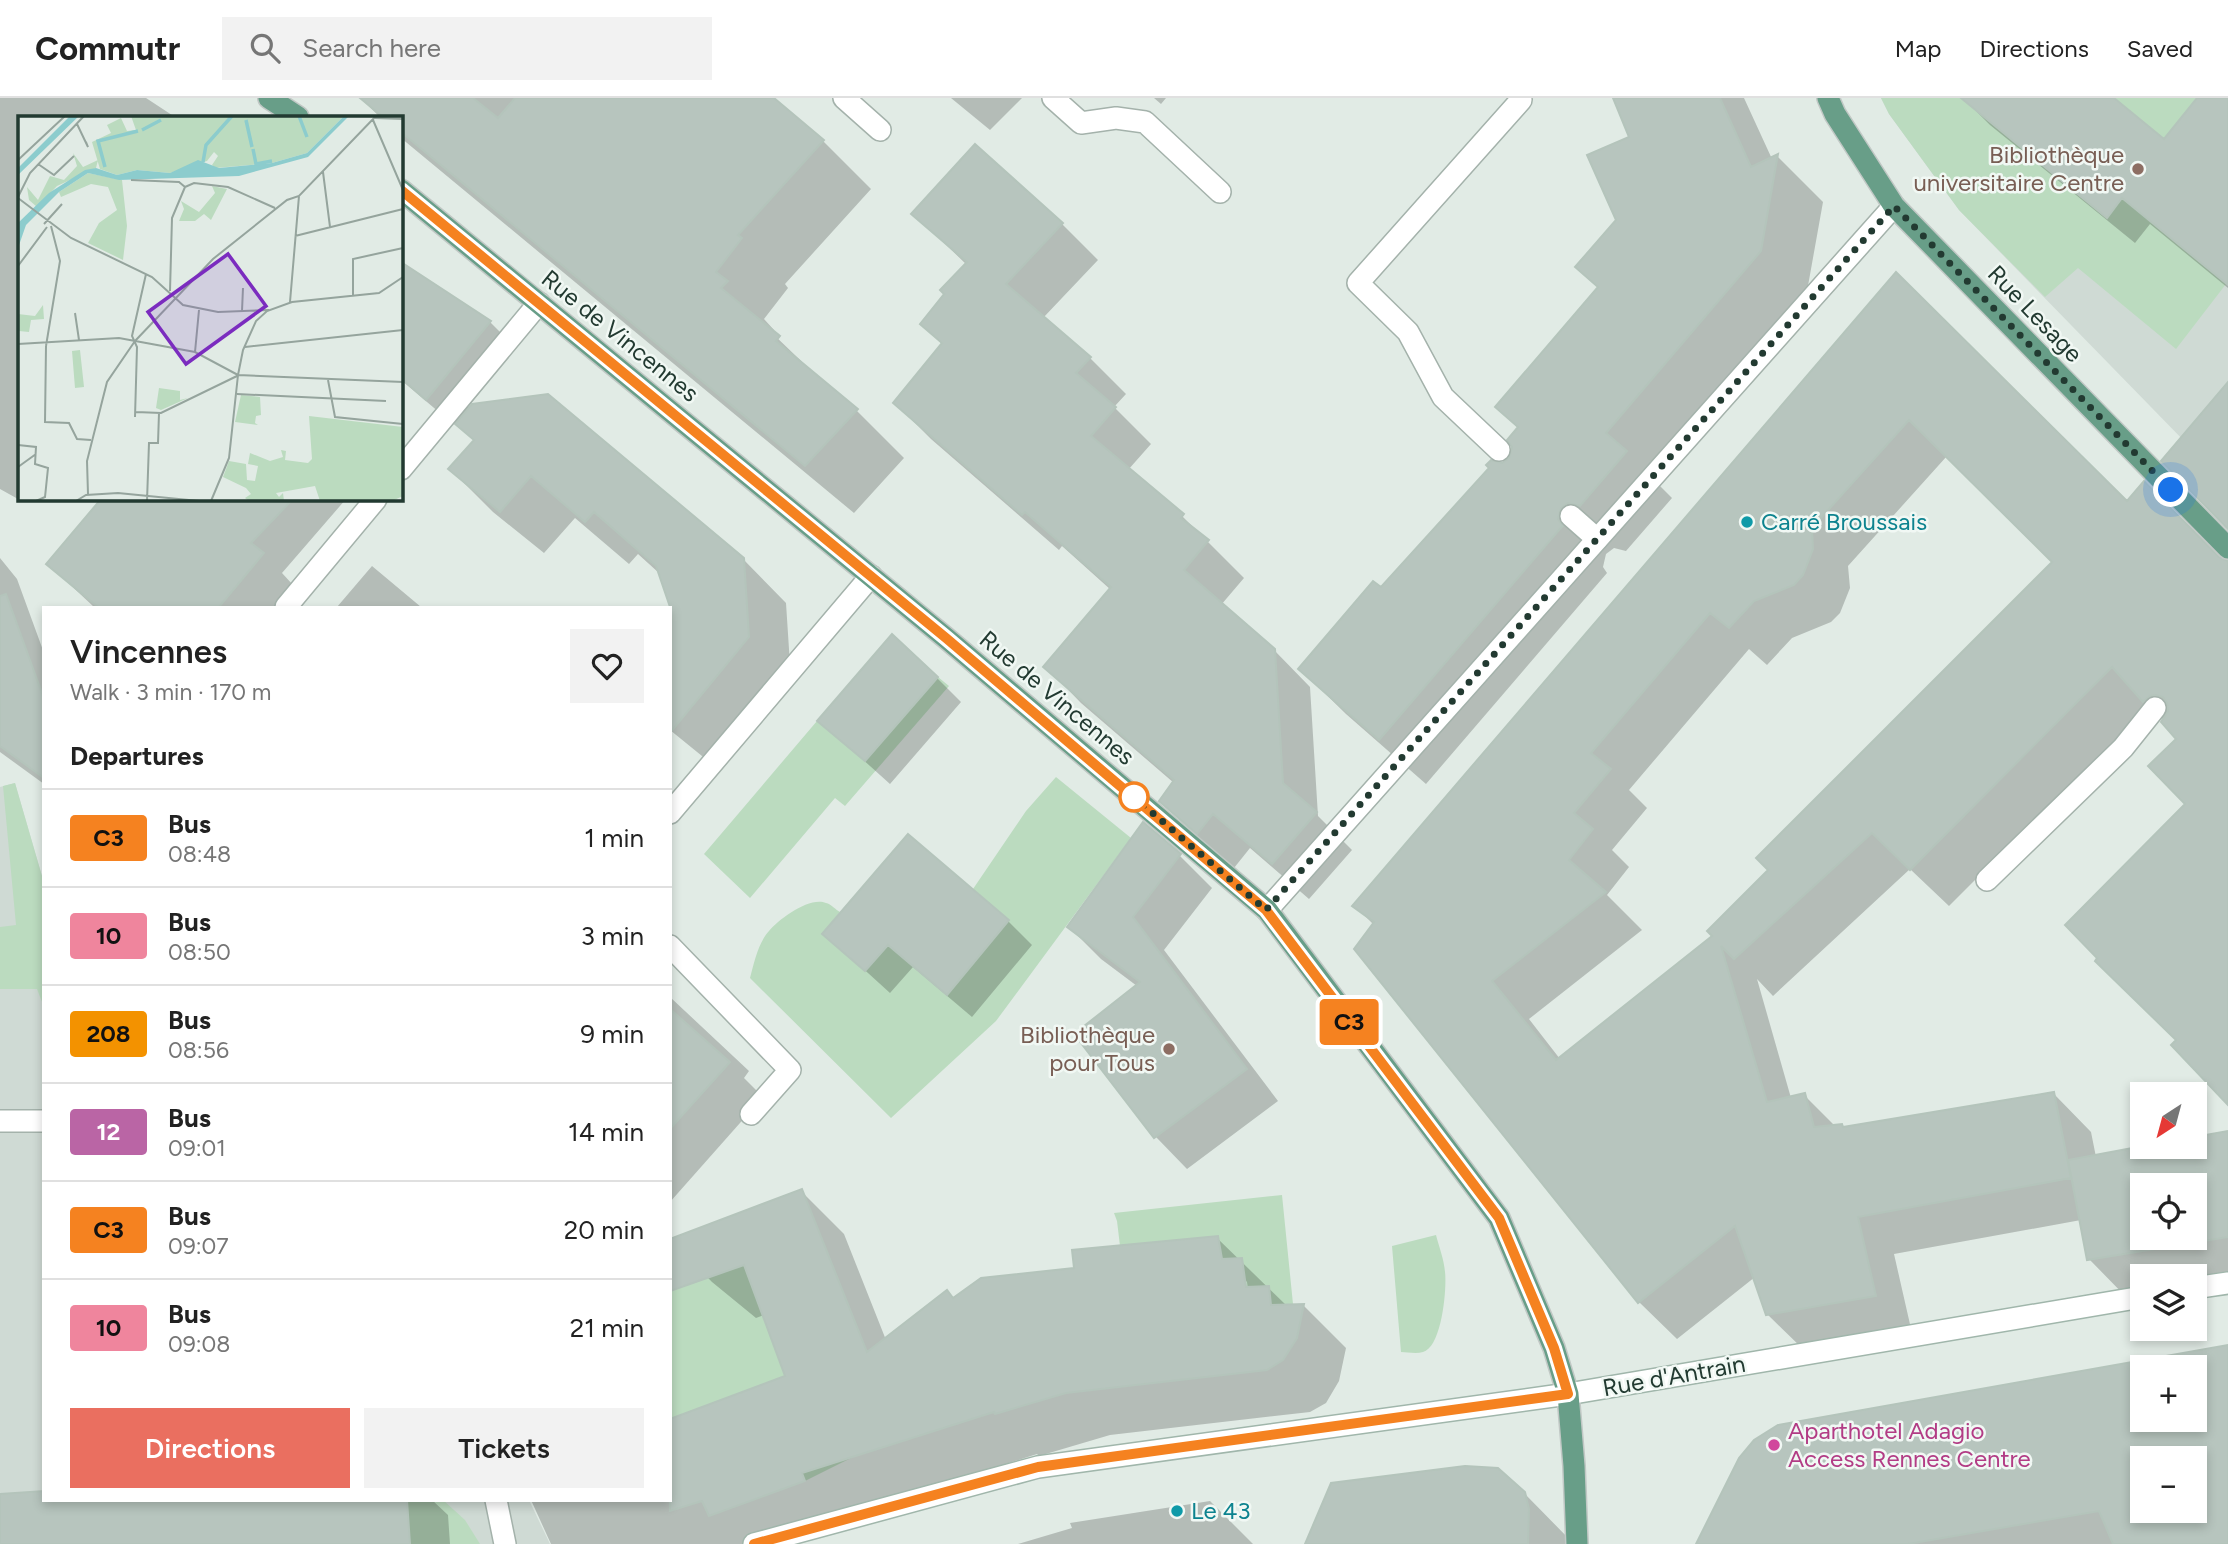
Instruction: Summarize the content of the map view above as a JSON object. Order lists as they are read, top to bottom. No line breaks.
{"streets":{"main road":["Rue Lesage","Rue de Vincennes","Rue d'Antrain"]},"crossings":[["Rue de Vincennes","Rue d'Antrain"]],"places":["Bibliothèque universitaire Centre","Carré Broussais","Bibliothèque pour Tous","Aparthotel Adagio Access Rennes Centre","Le 43"],"lines":["bus line C3"],"north":"bottom left","page":{"header":"Commutr","search":"Search here","nav":["Map","Directions","Saved"],"on_map":"C3","heading":[["Vincennes","Walk · 3 min · 170 m"],"Departures"],"list":[{"mark":"C3","name":"Bus","note":"08:48","value":"1 min"},{"mark":"10","name":"Bus","note":"08:50","value":"3 min"},{"mark":"208","name":"Bus","note":"08:56","value":"9 min"},{"mark":"12","name":"Bus","note":"09:01","value":"14 min"},{"mark":"C3","name":"Bus","note":"09:07","value":"20 min"},{"mark":"10","name":"Bus","note":"09:08","value":"21 min"}],"map_buttons":["+","−"],"buttons":["Directions","Tickets"]}}
